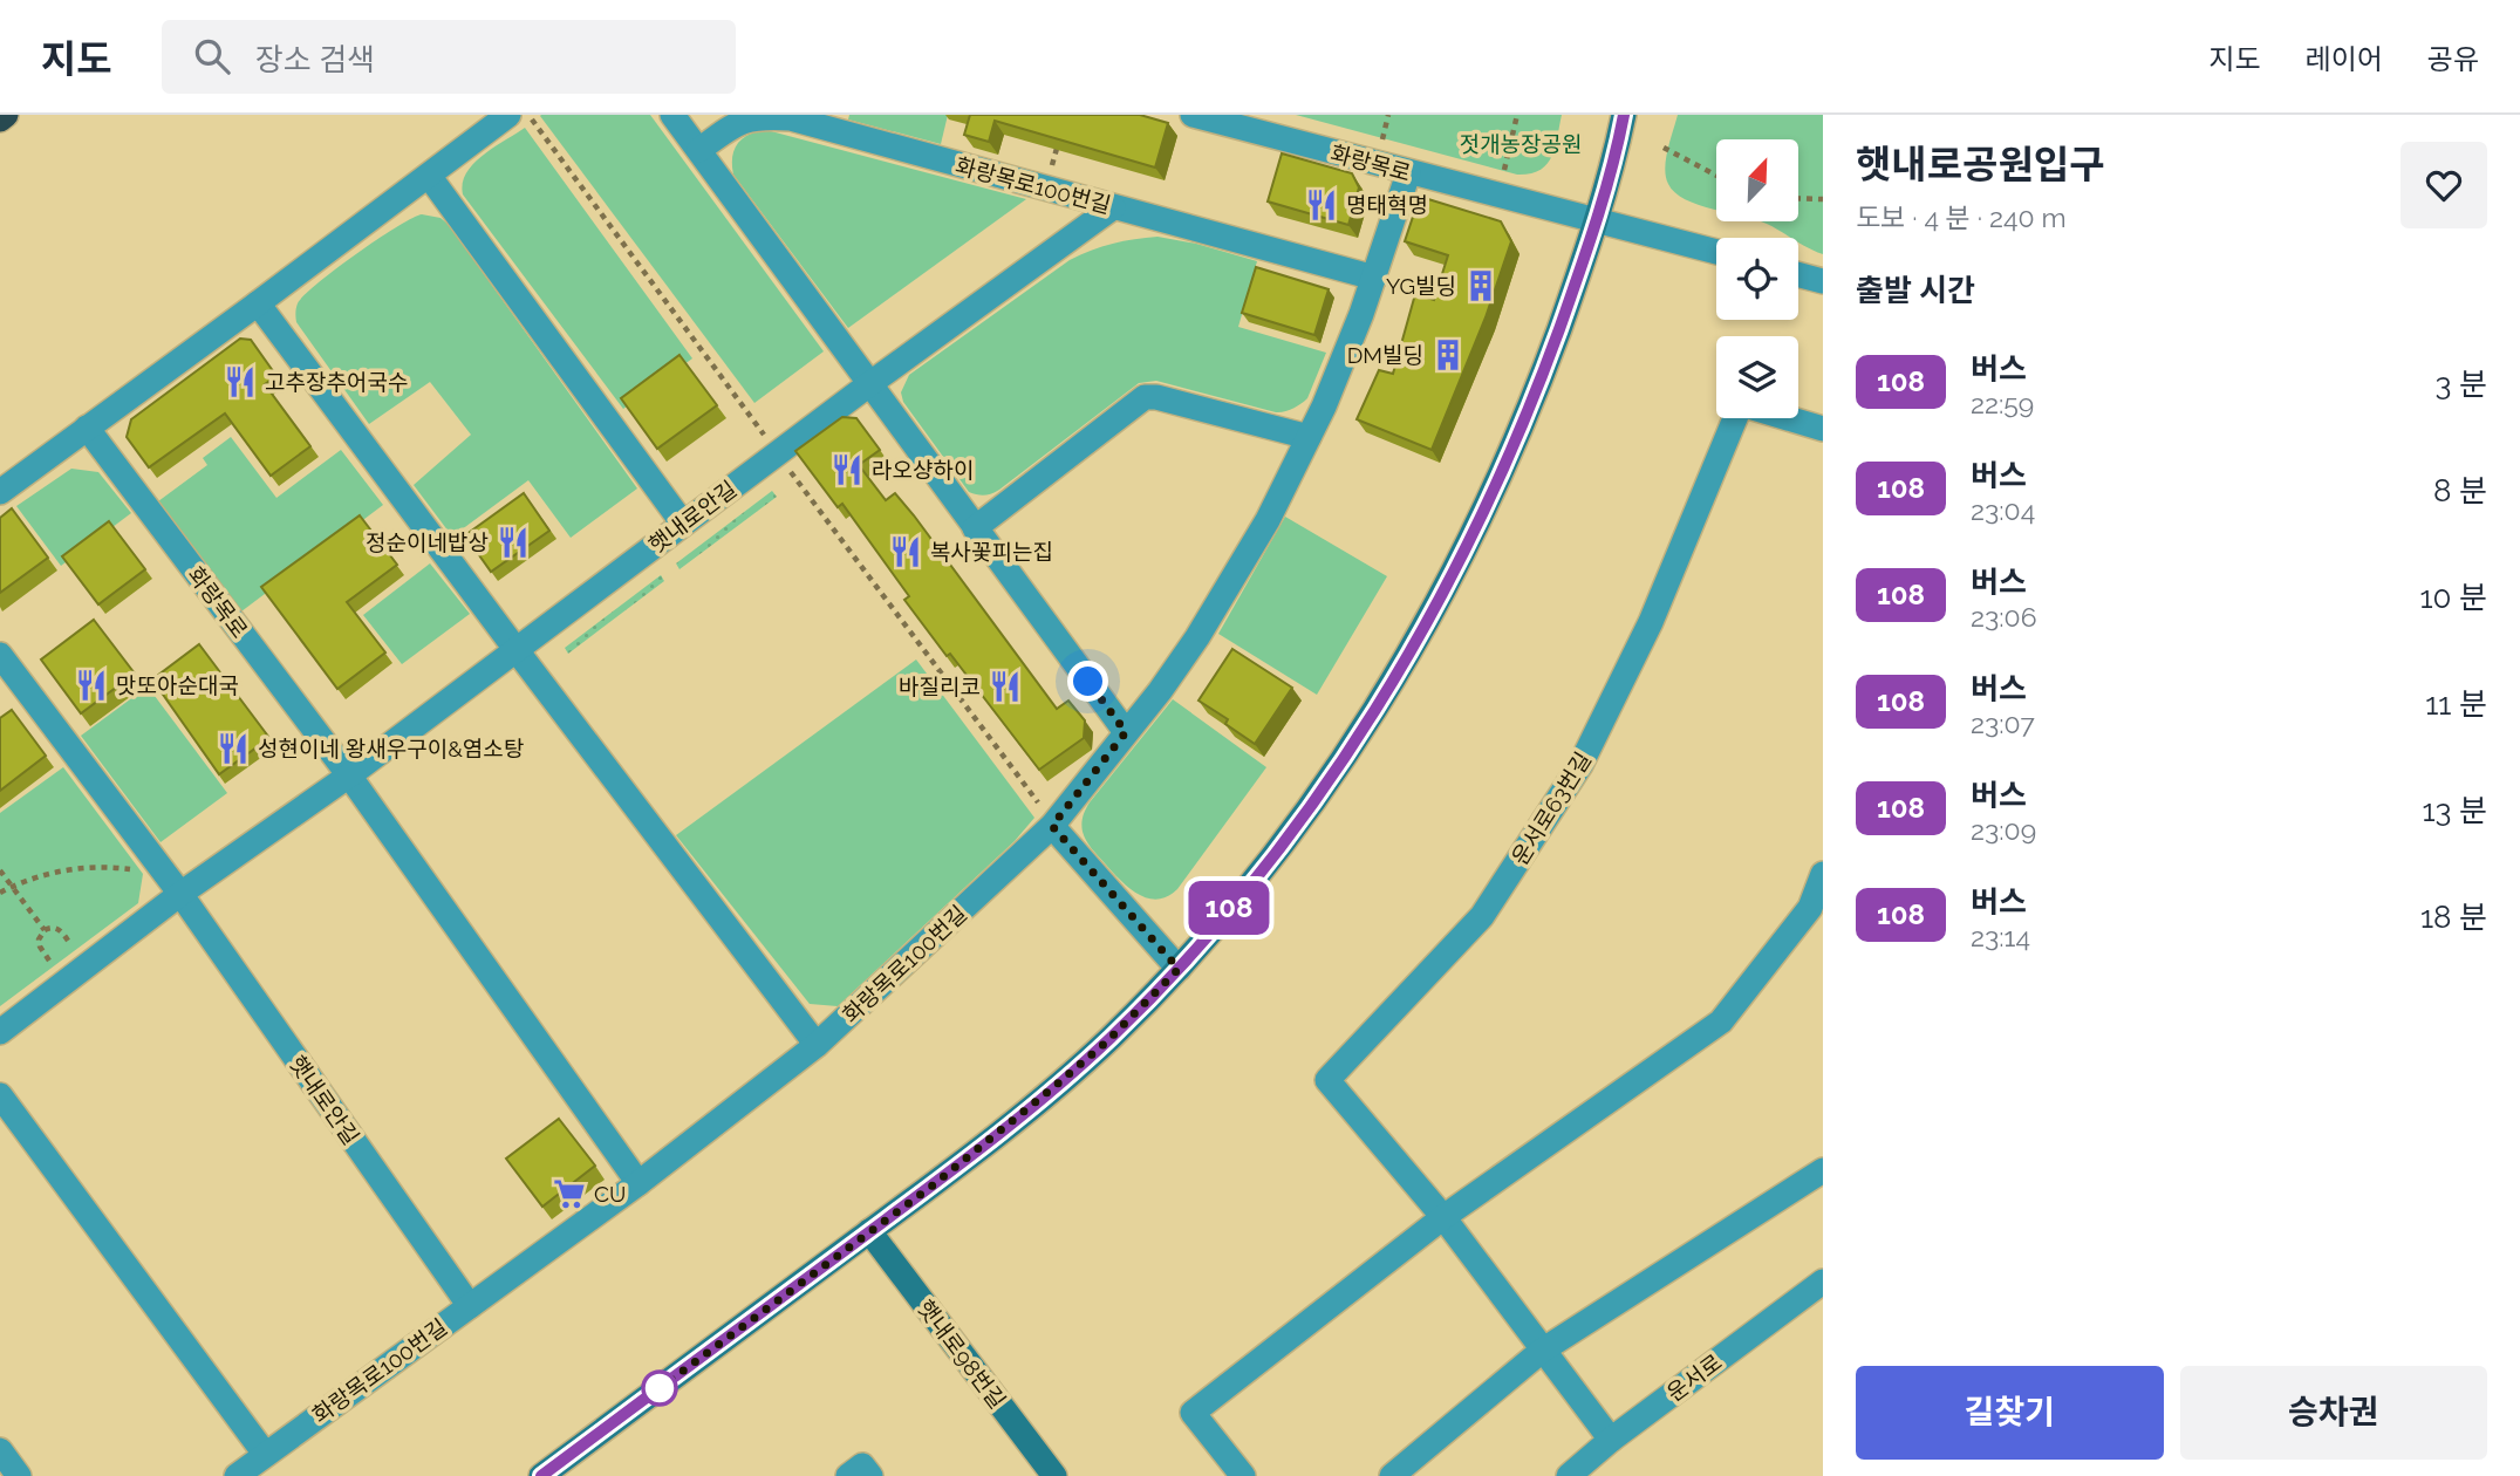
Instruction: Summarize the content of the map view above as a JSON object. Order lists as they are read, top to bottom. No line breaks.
{"streets":{"main road":["햇내로98번길"],"street":["화랑목로","화랑목로100번길","햇내로안길","운서로63번길","운서로"]},"crossings":[["화랑목로","화랑목로100번길"],["화랑목로","햇내로안길"],["화랑목로100번길","햇내로안길"],["운서로63번길","운서로"]],"parks":["젓개농장공원"],"places":{"restaurant":["명태혁명","고추장추어국수","라오샹하이","정순이네밥상","복사꽃피는집","맛또아순대국","바질리코","성현이네 왕새우구이&염소탕"],"building":["YG빌딩","DM빌딩"],"supermarket":["CU"]},"lines":["bus line 108"],"north":"top right","page":{"header":"지도","search":"장소 검색","nav":["지도","레이어","공유"],"on_map":"108","heading":[["햇내로공원입구","도보 · 4 분 · 240 m"],"출발 시간"],"list":[{"mark":"108","name":"버스","note":"22:59","value":"3 분"},{"mark":"108","name":"버스","note":"23:04","value":"8 분"},{"mark":"108","name":"버스","note":"23:06","value":"10 분"},{"mark":"108","name":"버스","note":"23:07","value":"11 분"},{"mark":"108","name":"버스","note":"23:09","value":"13 분"},{"mark":"108","name":"버스","note":"23:14","value":"18 분"}],"buttons":["길찾기","승차권"]}}
